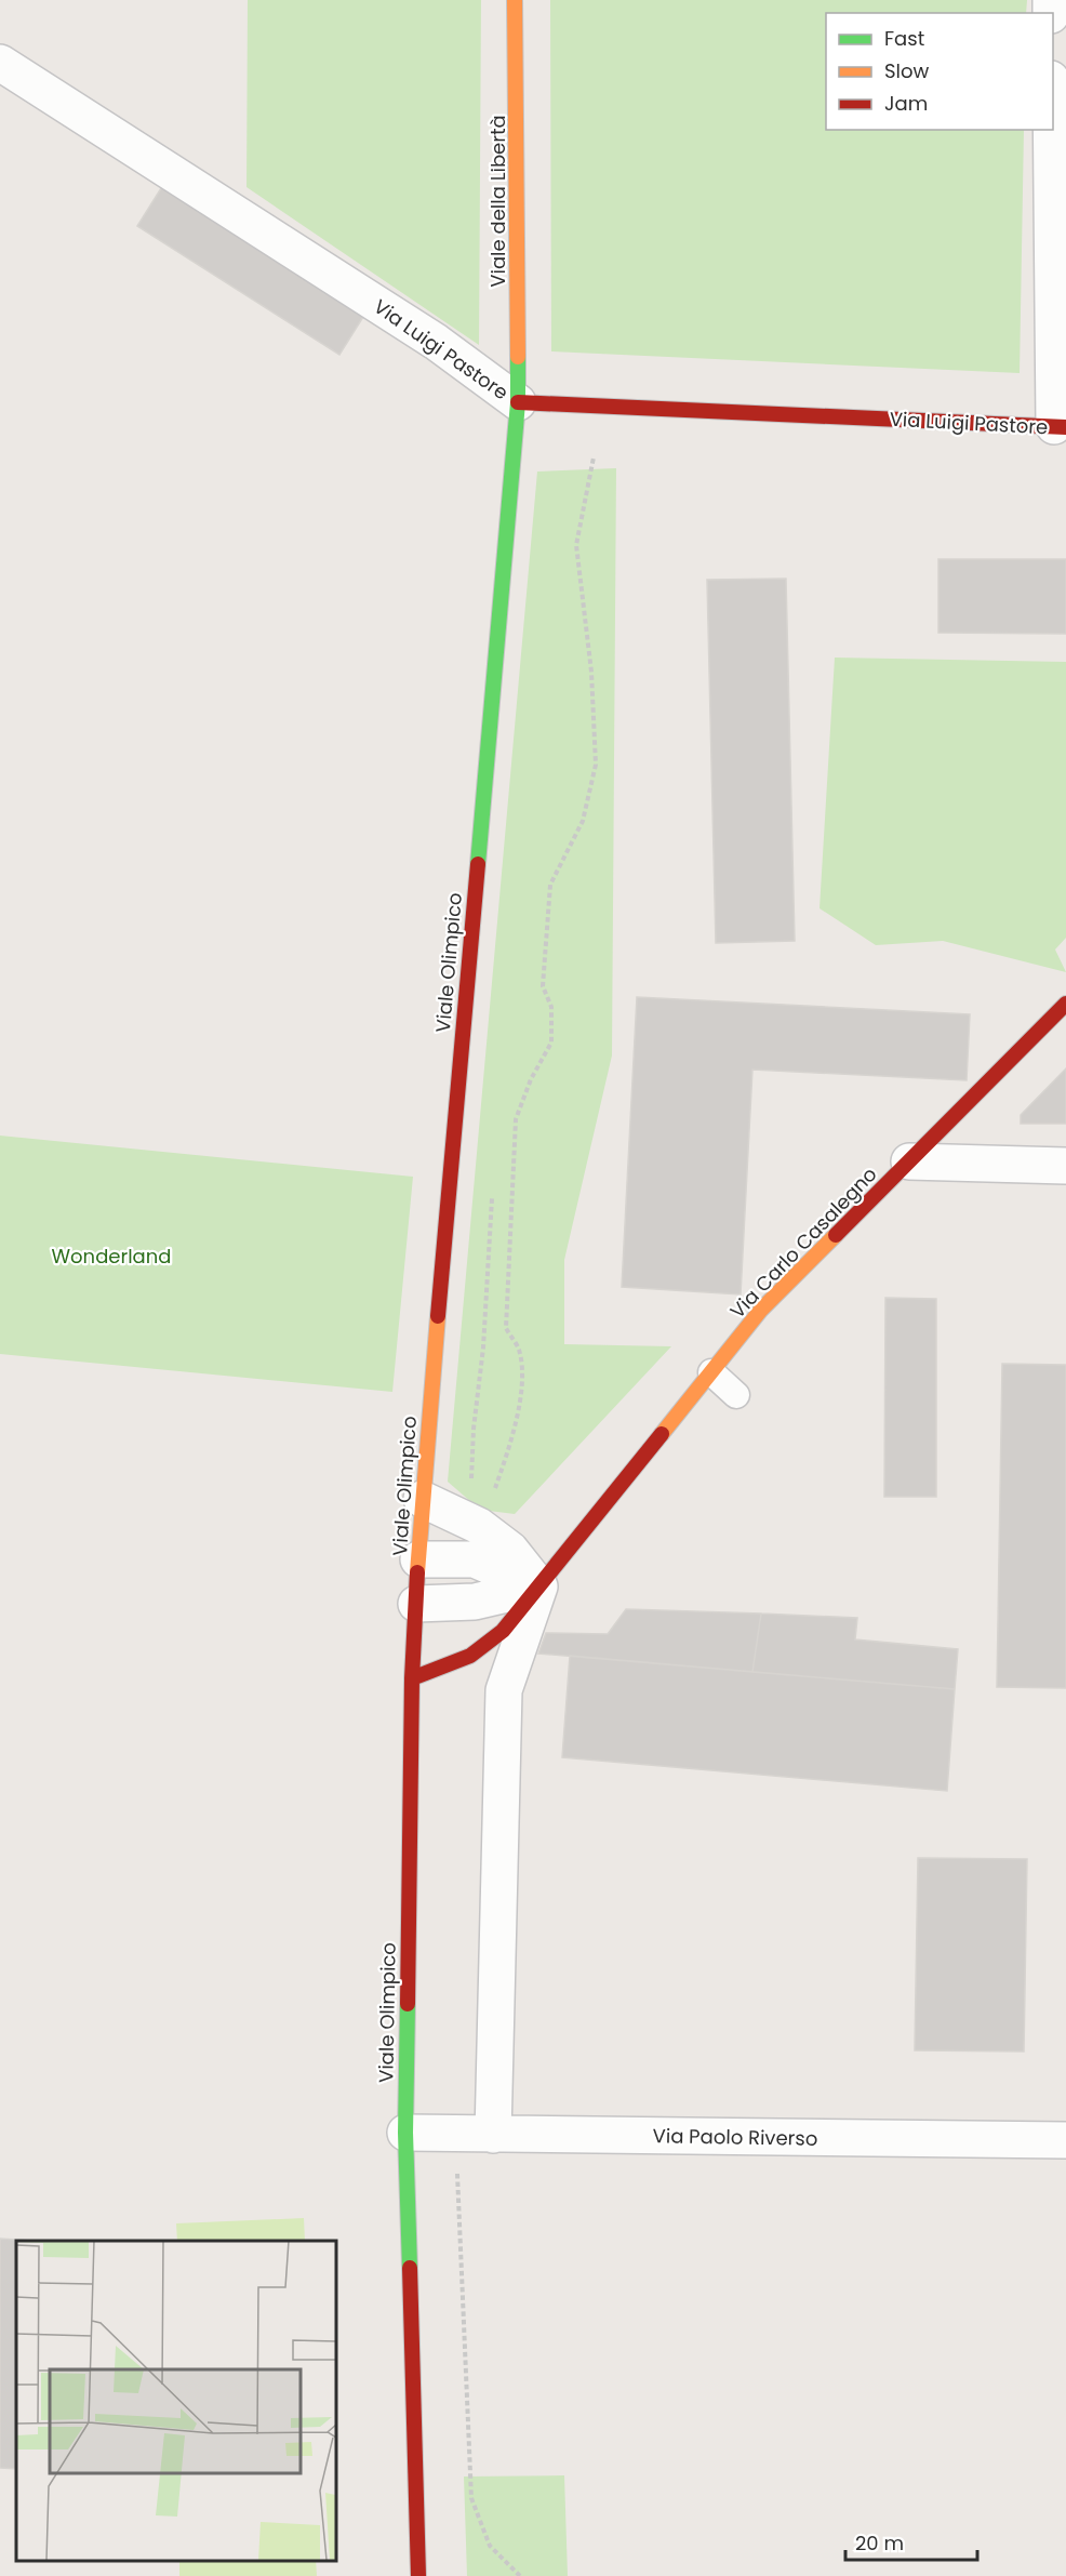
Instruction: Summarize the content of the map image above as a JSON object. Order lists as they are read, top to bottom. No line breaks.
{"streets":{"main road":["Viale della Libertà","Via Luigi Pastore","Viale Olimpico","Via Carlo Casalegno"],"street":["Via Paolo Riverso"]},"crossings":[["Viale della Libertà","Via Luigi Pastore"],["Viale della Libertà","Viale Olimpico"],["Via Luigi Pastore","Viale Olimpico"],["Viale Olimpico","Via Carlo Casalegno"],["Viale Olimpico","Via Paolo Riverso"]],"parks":["Wonderland"],"legend":["Fast","Slow","Jam"],"scale_bar":"20 m"}
